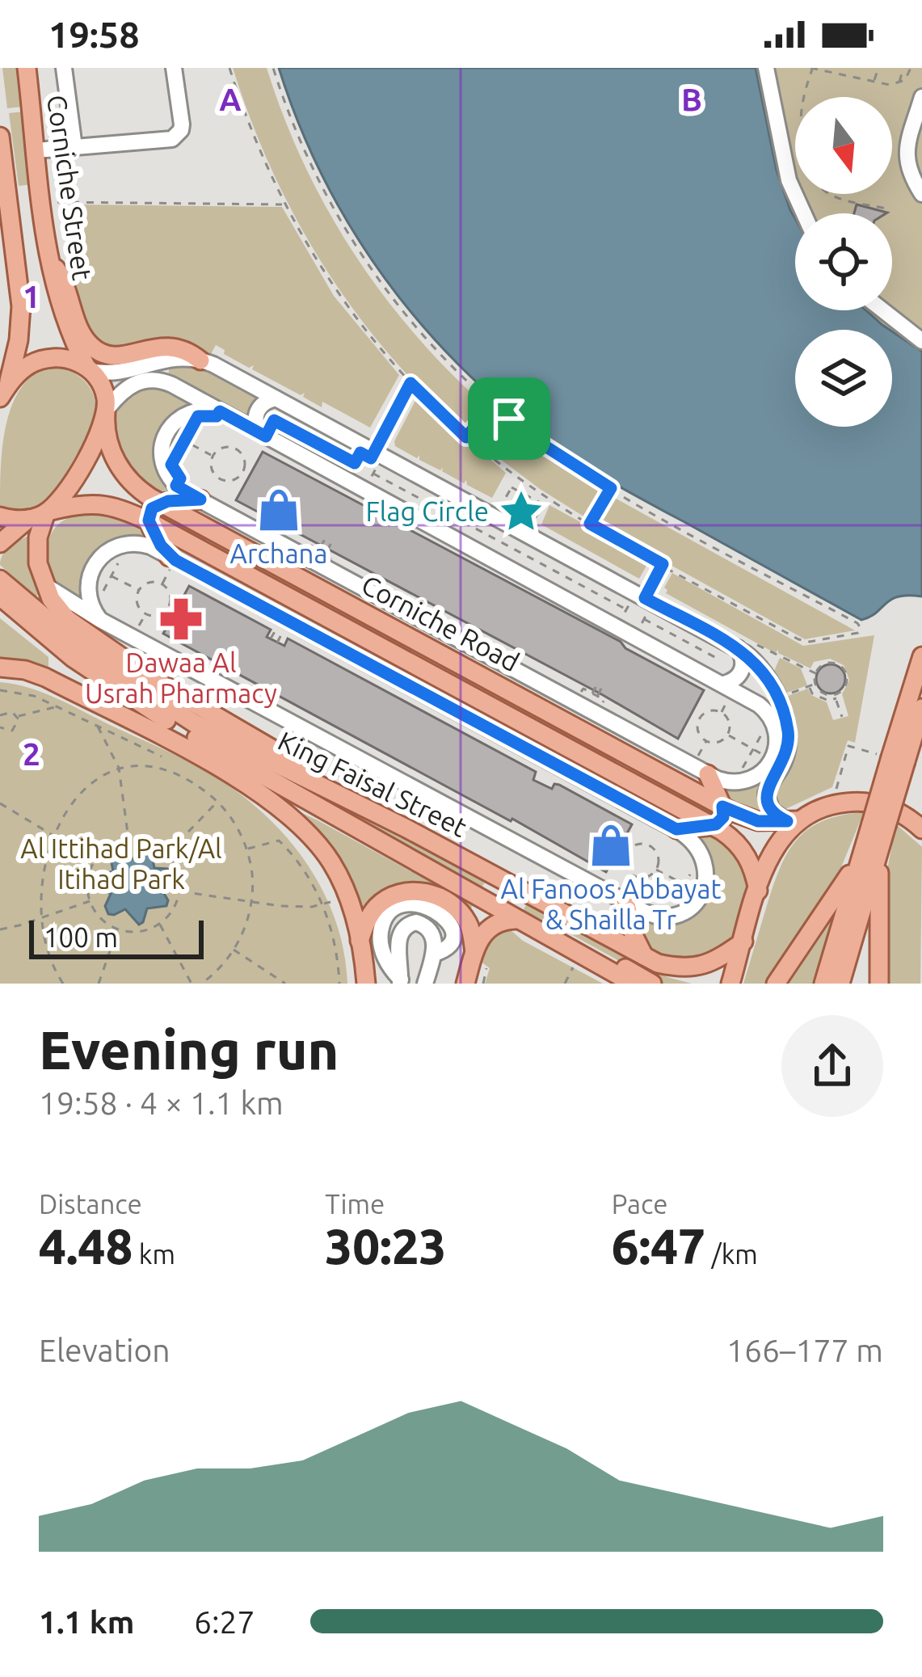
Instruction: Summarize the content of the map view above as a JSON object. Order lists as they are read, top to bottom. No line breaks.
{"streets":{"main road":["Corniche Street","Corniche Road","King Faisal Street"]},"crossings":[["Corniche Street","Corniche Road"]],"parks":["Al Ittihad Park/Al Itihad Park"],"places":{"shop":["Archana","Al Fanoos Abbayat & Shailla Tr"],"place":["Flag Circle"],"pharmacy":["Dawaa Al Usrah Pharmacy"]},"scale_bar":"100 m","north":"bottom","page":{"status":"19:58","scale":"100 m","heading":["Evening run","19:58 · 4 × 1.1 km"],"stats":[["Distance","4.48 km"],["Time","30:23"],["Pace","6:47 /km"]],"chart":["Elevation","166–177 m"],"list":[{"name":"1.1 km","note":"6:27"}]},"grid":{"columns":["A","B"],"rows":["1","2"]}}
